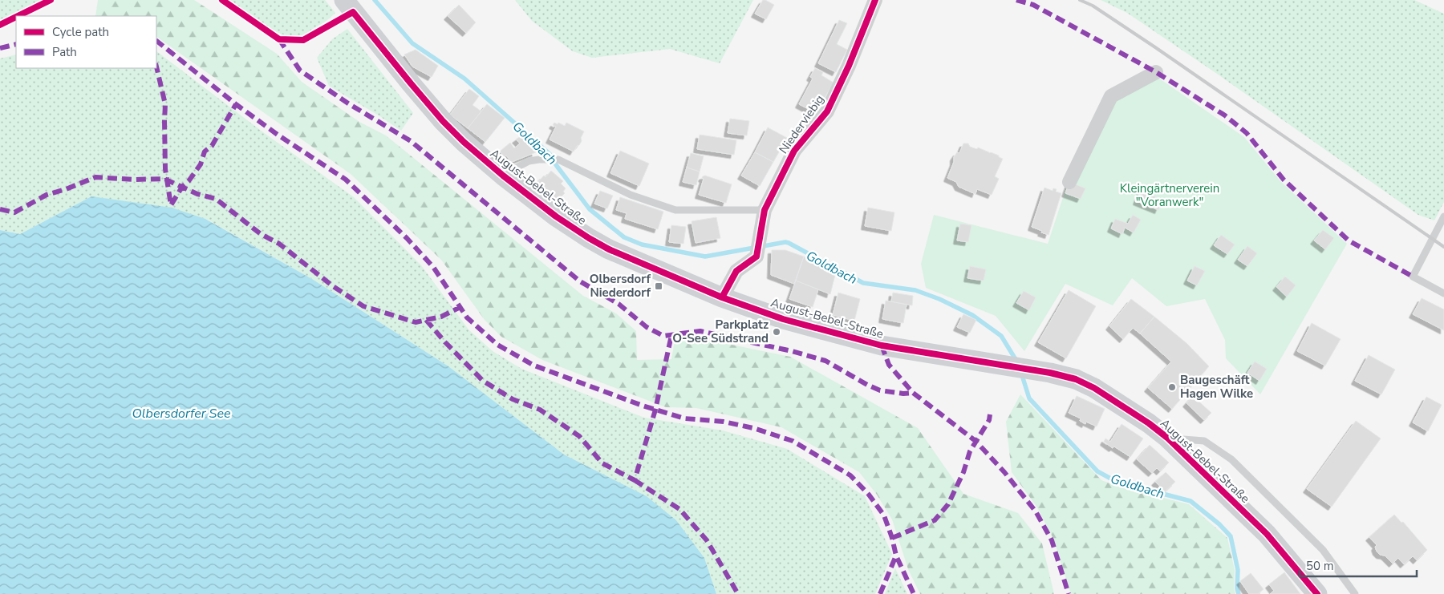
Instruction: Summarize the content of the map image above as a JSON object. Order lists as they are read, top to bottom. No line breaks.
{"streets":{"street":["Niederviebig","August-Bebel-Straße"]},"crossings":[["Niederviebig","August-Bebel-Straße"]],"water":["Goldbach","Olbersdorfer See"],"parks":["Kleingärtnerverein \"Voranwerk\""],"places":{"transit":["Olbersdorf Niederdorf"],"other":["Parkplatz O-See Südstrand","Baugeschäft Hagen Wilke"]},"legend":["Cycle path","Path"],"scale_bar":"50 m"}
